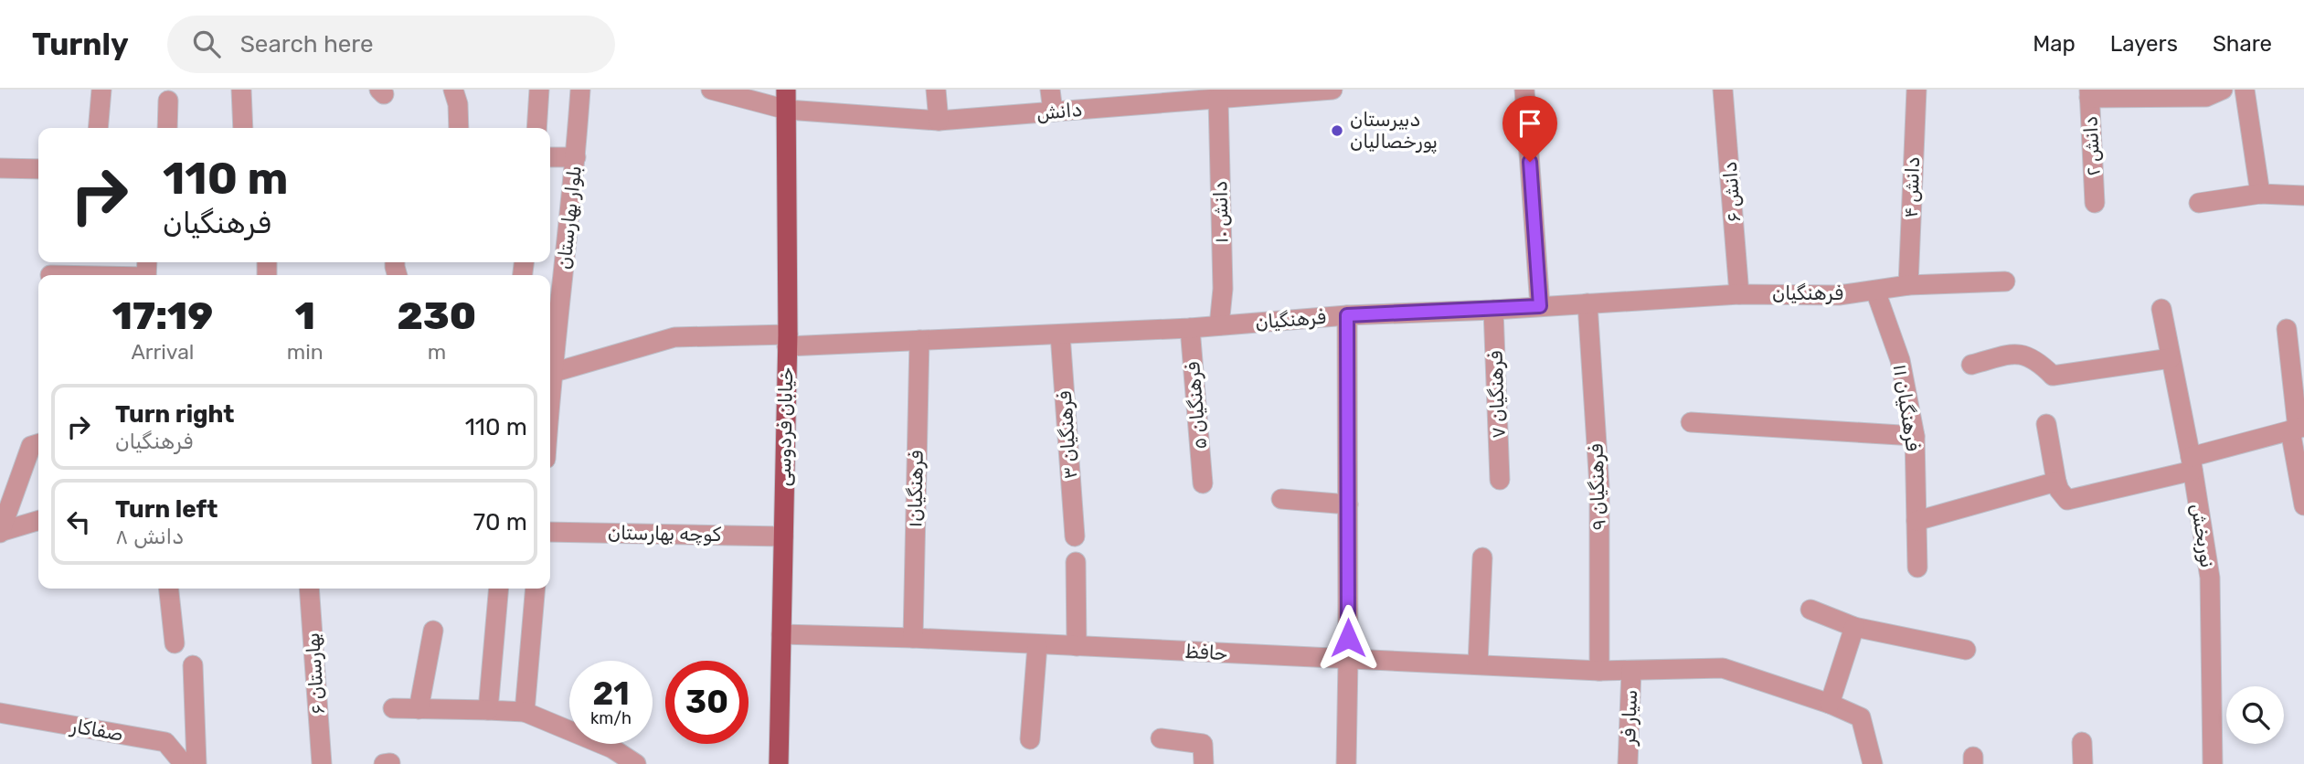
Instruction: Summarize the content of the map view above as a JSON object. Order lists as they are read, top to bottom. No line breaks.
{"streets":{"main road":["خیابان فردوسی"],"street":["دانش","دانش ۲","دانش ۴","دانش ۶","دانش ۱۰","بلوار بهارستان","فرهنگیان","فرهنگیان ۷","فرهنگیان ۵","فرهنگیان ۱۱","فرهنگیان ۳","فرهنگیان ۹","فرهنگیان۱","کوچه بهارستان","نوربخش","حافظ","بهارستان ۶","سیار فر","صفاکار"]},"crossings":[["دانش","دانش ۱۰"],["دانش","خیابان فردوسی"],["دانش ۴","فرهنگیان"],["دانش ۶","فرهنگیان"],["دانش ۱۰","فرهنگیان"],["فرهنگیان","فرهنگیان ۷"],["فرهنگیان","فرهنگیان ۵"],["فرهنگیان","فرهنگیان ۱۱"],["فرهنگیان","خیابان فردوسی"],["فرهنگیان","فرهنگیان ۳"],["فرهنگیان","فرهنگیان ۹"],["فرهنگیان","فرهنگیان۱"],["خیابان فردوسی","کوچه بهارستان"],["خیابان فردوسی","حافظ"],["فرهنگیان ۹","حافظ"],["فرهنگیان۱","حافظ"],["حافظ","سیار فر"]],"places":["دبیرستان پورخصالیان"],"page":{"header":"Turnly","search":"Search here","nav":["Map","Layers","Share"],"turn":["110 m","فرهنگیان"],"eta":["17:19","Arrival","1","min","230","m"],"list":[{"name":"Turn right","note":"فرهنگیان","value":"110 m"},{"name":"Turn left","note":"دانش ۸","value":"70 m"}],"speed":"21 km/h","limit":"30"}}
